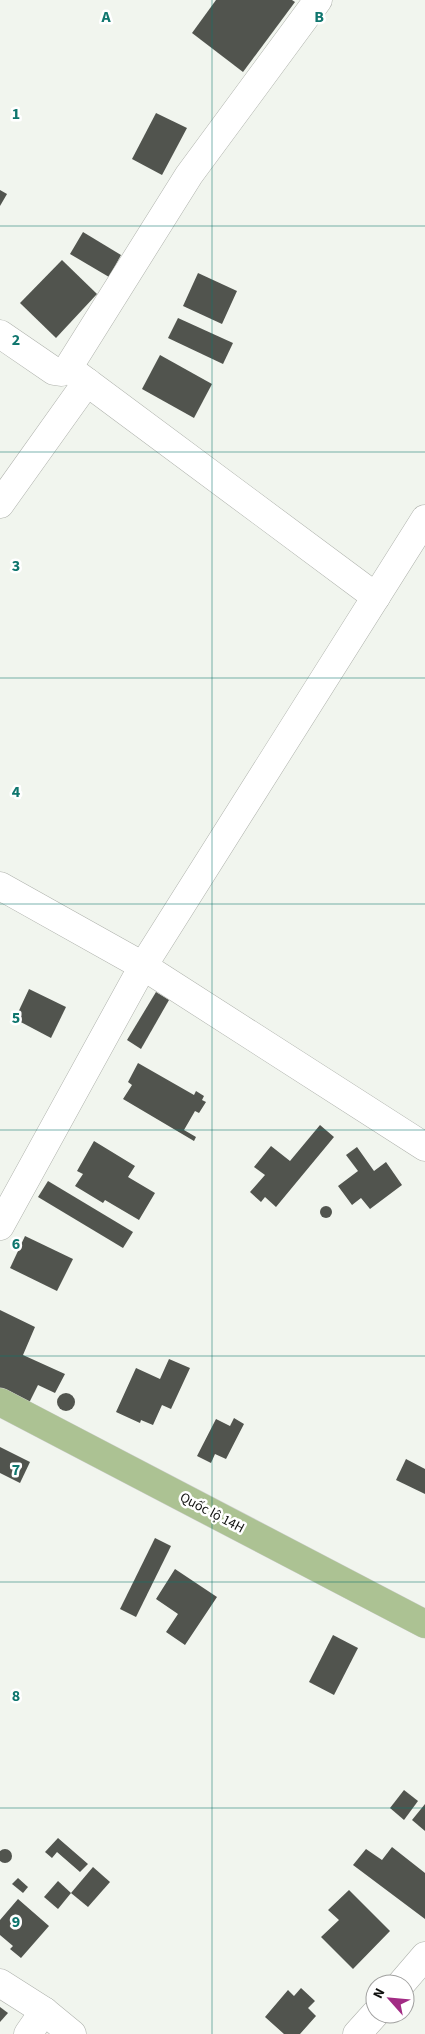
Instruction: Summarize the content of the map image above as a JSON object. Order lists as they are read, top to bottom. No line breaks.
{"streets":{"main road":["Quốc lộ 14H"]},"north":"top left","grid":{"columns":["A","B"],"rows":["1","2","3","4","5","6","7","8","9"]}}
